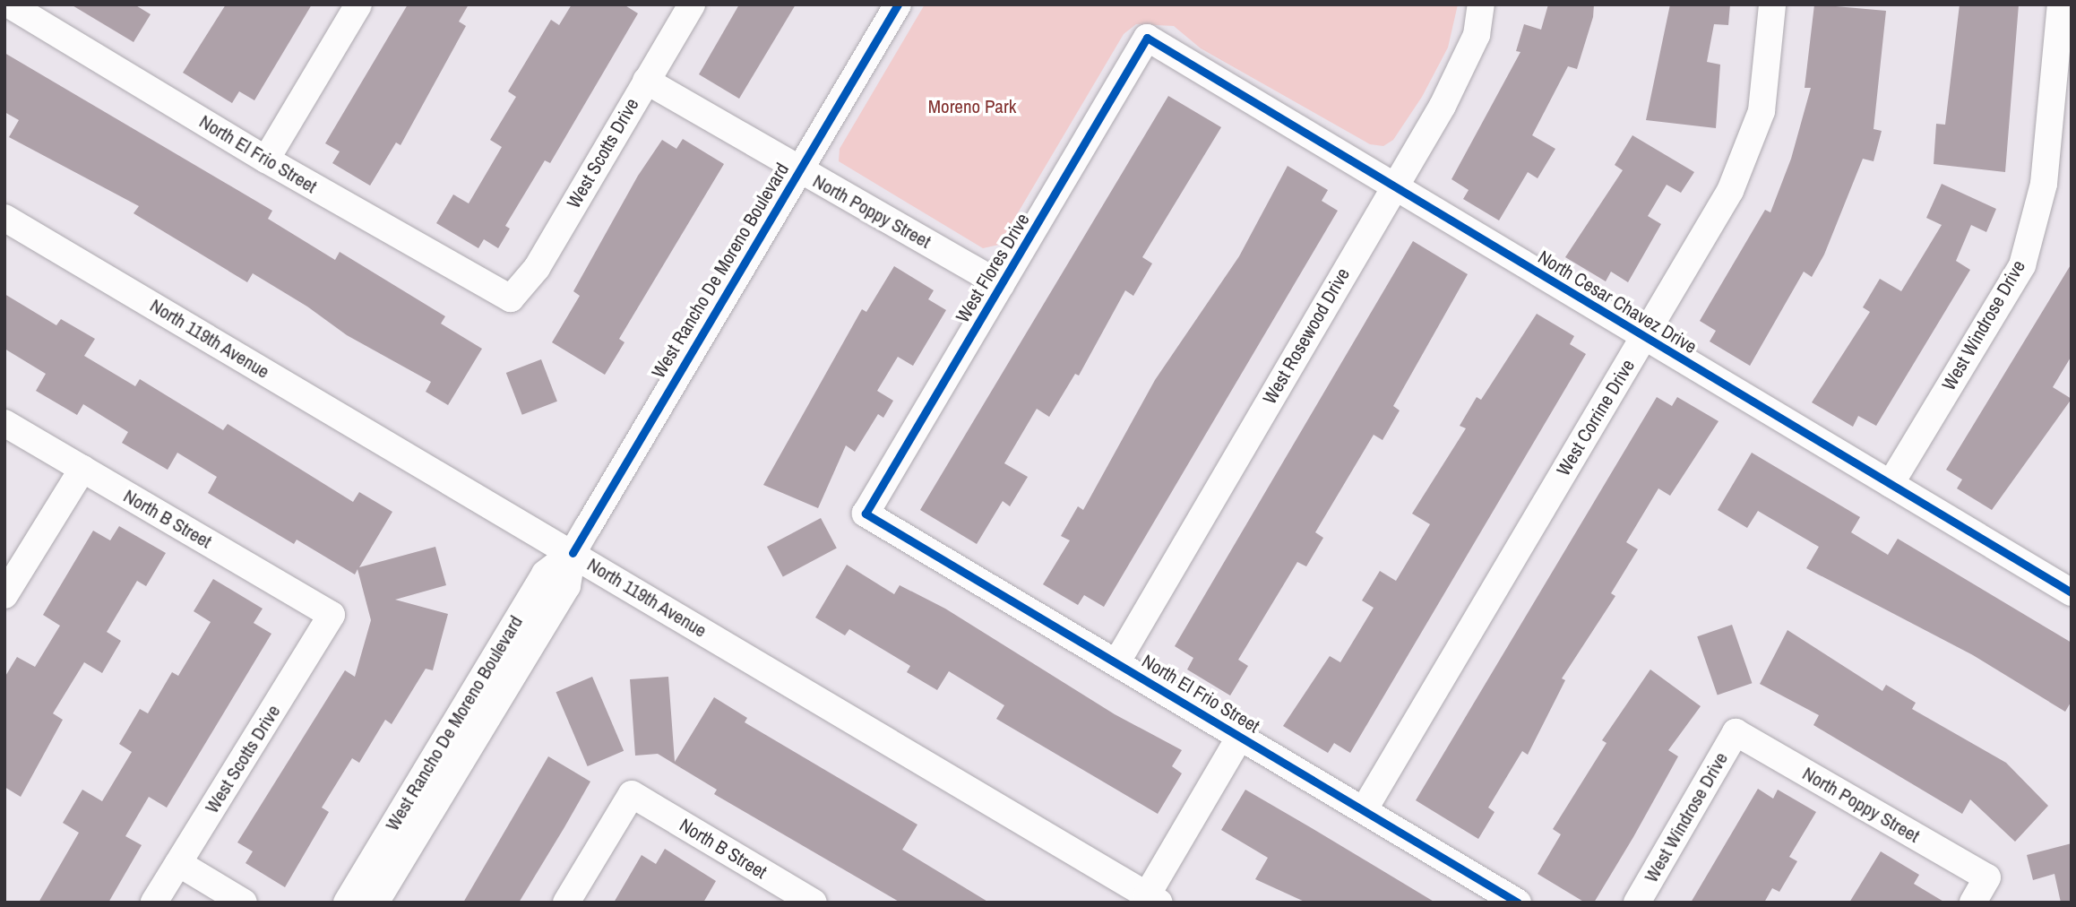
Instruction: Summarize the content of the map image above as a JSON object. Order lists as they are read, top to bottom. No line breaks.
{"streets":{"street":["West Scotts Drive","North El Frio Street","North Poppy Street","West Flores Drive","West Rancho De Moreno Boulevard","North Cesar Chavez Drive","West Windrose Drive","West Rosewood Drive","North 119th Avenue","West Corrine Drive","North B Street"]},"crossings":[["West Scotts Drive","North El Frio Street"],["West Scotts Drive","North Poppy Street"],["West Scotts Drive","North B Street"],["North El Frio Street","West Flores Drive"],["North El Frio Street","West Rosewood Drive"],["North El Frio Street","West Corrine Drive"],["North Poppy Street","West Flores Drive"],["North Poppy Street","West Rancho De Moreno Boulevard"],["North Poppy Street","West Windrose Drive"],["West Flores Drive","North Cesar Chavez Drive"],["West Rancho De Moreno Boulevard","North 119th Avenue"],["North Cesar Chavez Drive","West Windrose Drive"],["North Cesar Chavez Drive","West Rosewood Drive"],["North Cesar Chavez Drive","West Corrine Drive"]],"parks":["Moreno Park"]}
